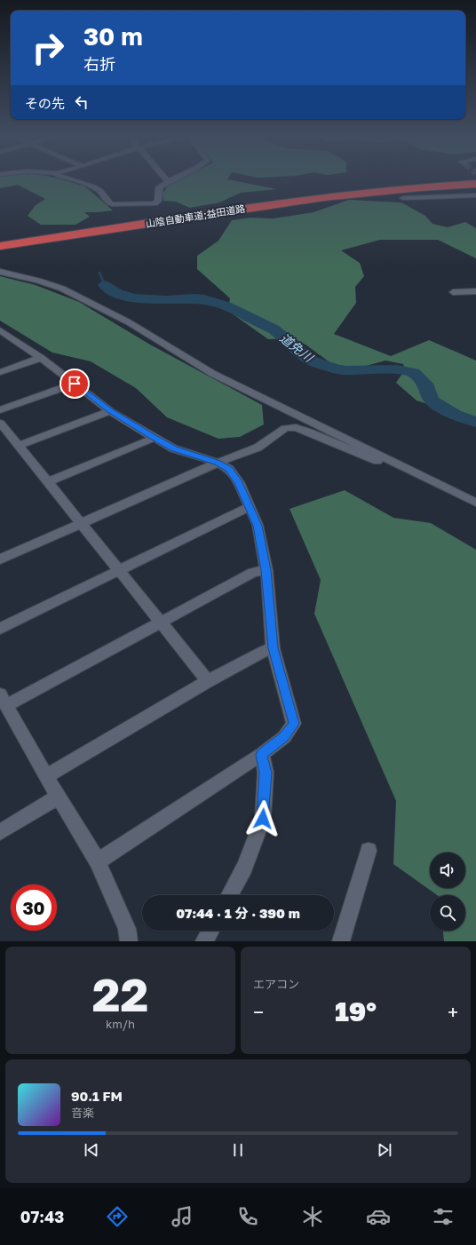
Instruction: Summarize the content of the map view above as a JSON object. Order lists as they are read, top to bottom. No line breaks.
{"streets":{"highway":["山陰自動車道;益田道路"]},"water":["道免川"],"page":{"turn":["30 m","右折"],"then":"その先","limit":"30","trip":"07:44 · 1 分 · 390 m","tile":[["22","km/h"],"エアコン"],"heat":["−","19°","+"],"song":["90.1 FM","音楽"],"tabs":"07:43"}}
